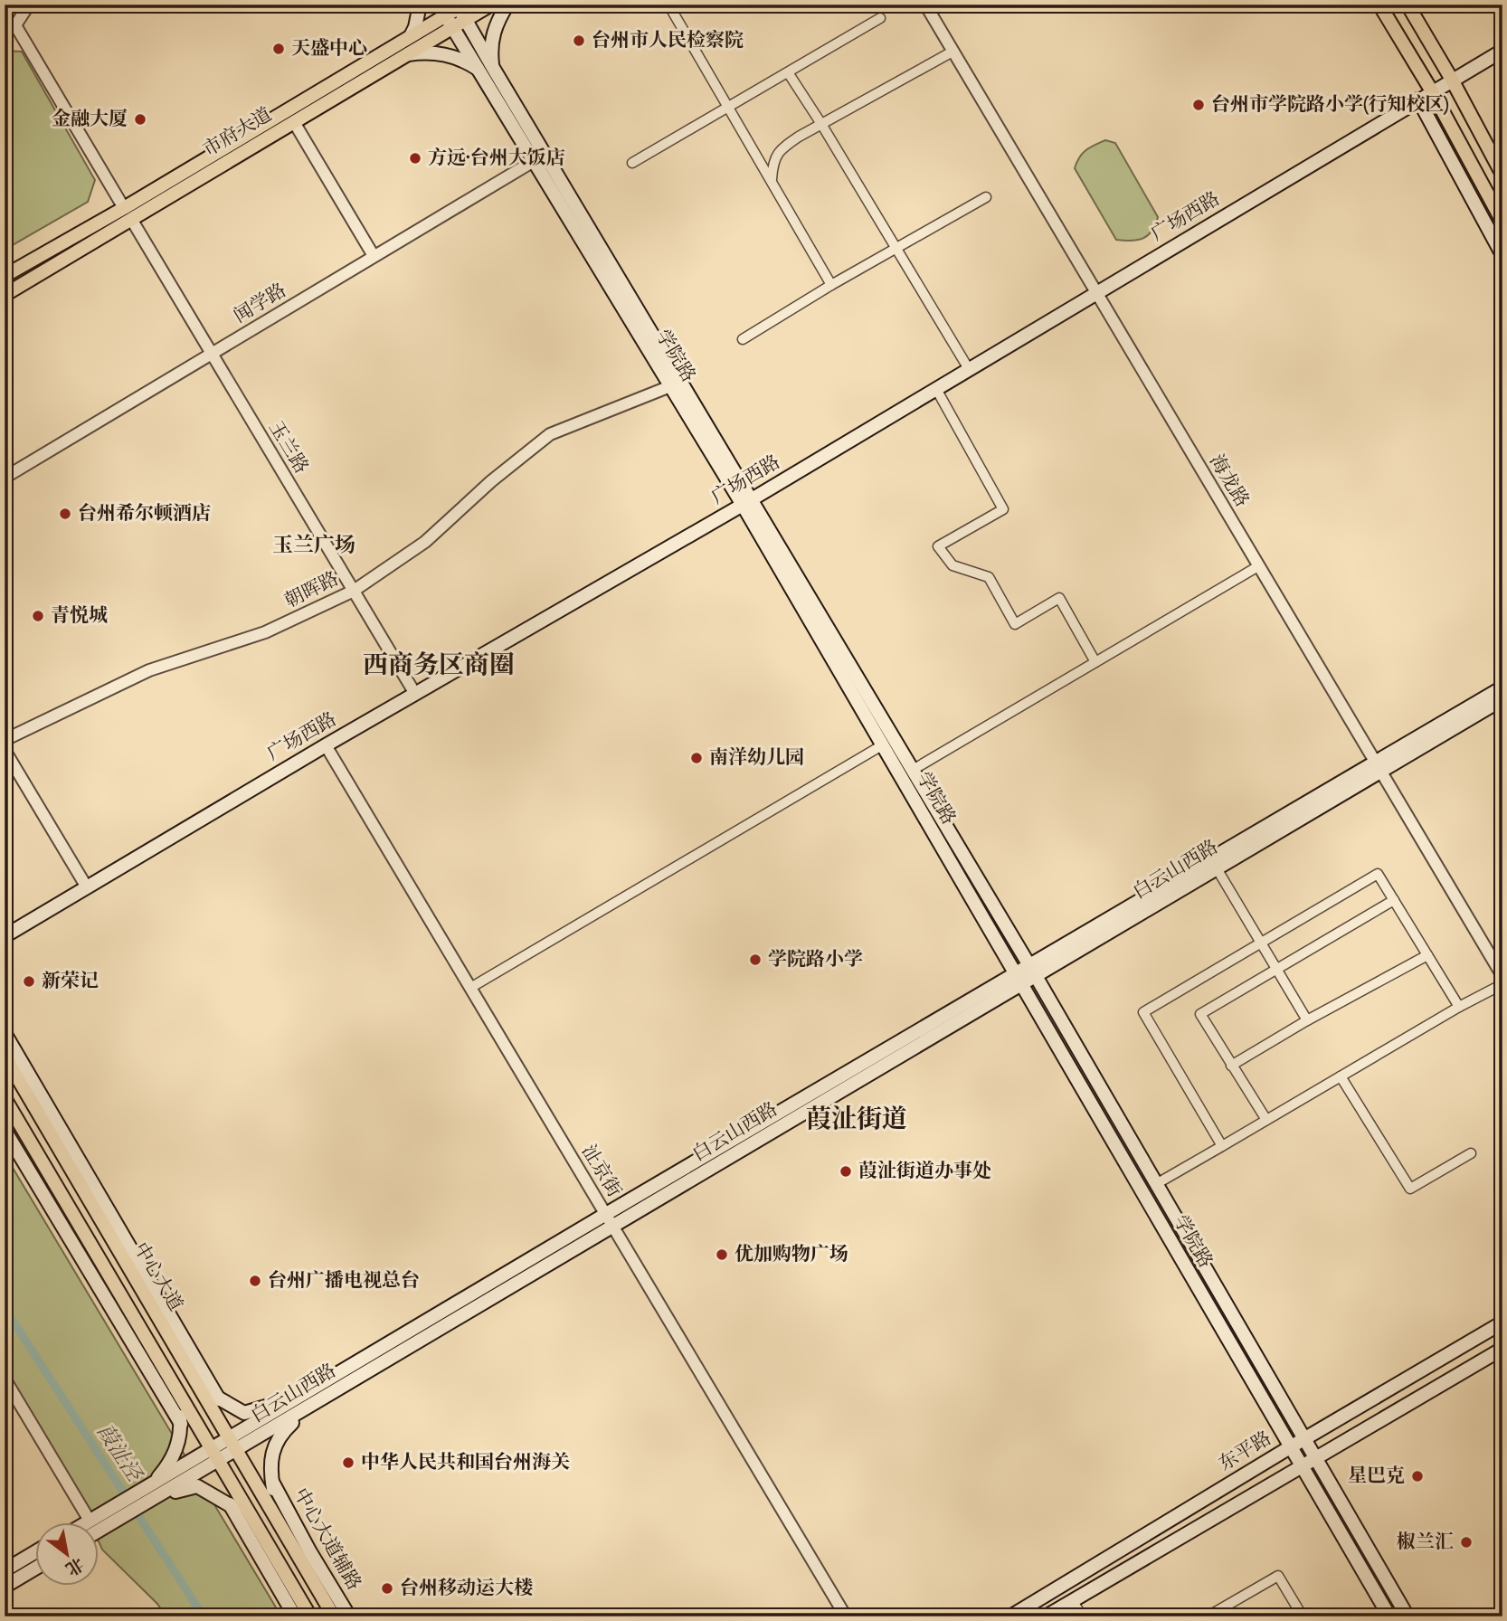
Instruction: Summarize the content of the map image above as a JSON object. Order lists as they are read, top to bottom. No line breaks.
{"streets":{"main road":["市府大道","广场西路","学院路","白云山西路","中心大道","东平路","中心大道辅路"],"street":["闻学路","玉兰路","海龙路","朝晖路","沚京街"]},"crossings":[["市府大道","学院路"],["市府大道","玉兰路"],["广场西路","学院路"],["广场西路","玉兰路"],["广场西路","海龙路"],["广场西路","沚京街"],["闻学路","学院路"],["闻学路","玉兰路"],["学院路","朝晖路"],["学院路","白云山西路"],["学院路","东平路"],["玉兰路","朝晖路"],["海龙路","白云山西路"],["白云山西路","沚京街"],["白云山西路","中心大道"],["中心大道","中心大道辅路"]],"districts":["玉兰广场","西商务区商圈","葭沚街道"],"water":["葭沚泾"],"places":["台州市人民检察院","天盛中心","台州市学院路小学(行知校区)","金融大厦","方远·台州大饭店","台州希尔顿酒店","青悦城","南洋幼儿园","学院路小学","新荣记","葭沚街道办事处","优加购物广场","台州广播电视总台","中华人民共和国台州海关","星巴克","椒兰汇","台州移动运大楼"],"north":"bottom right"}
